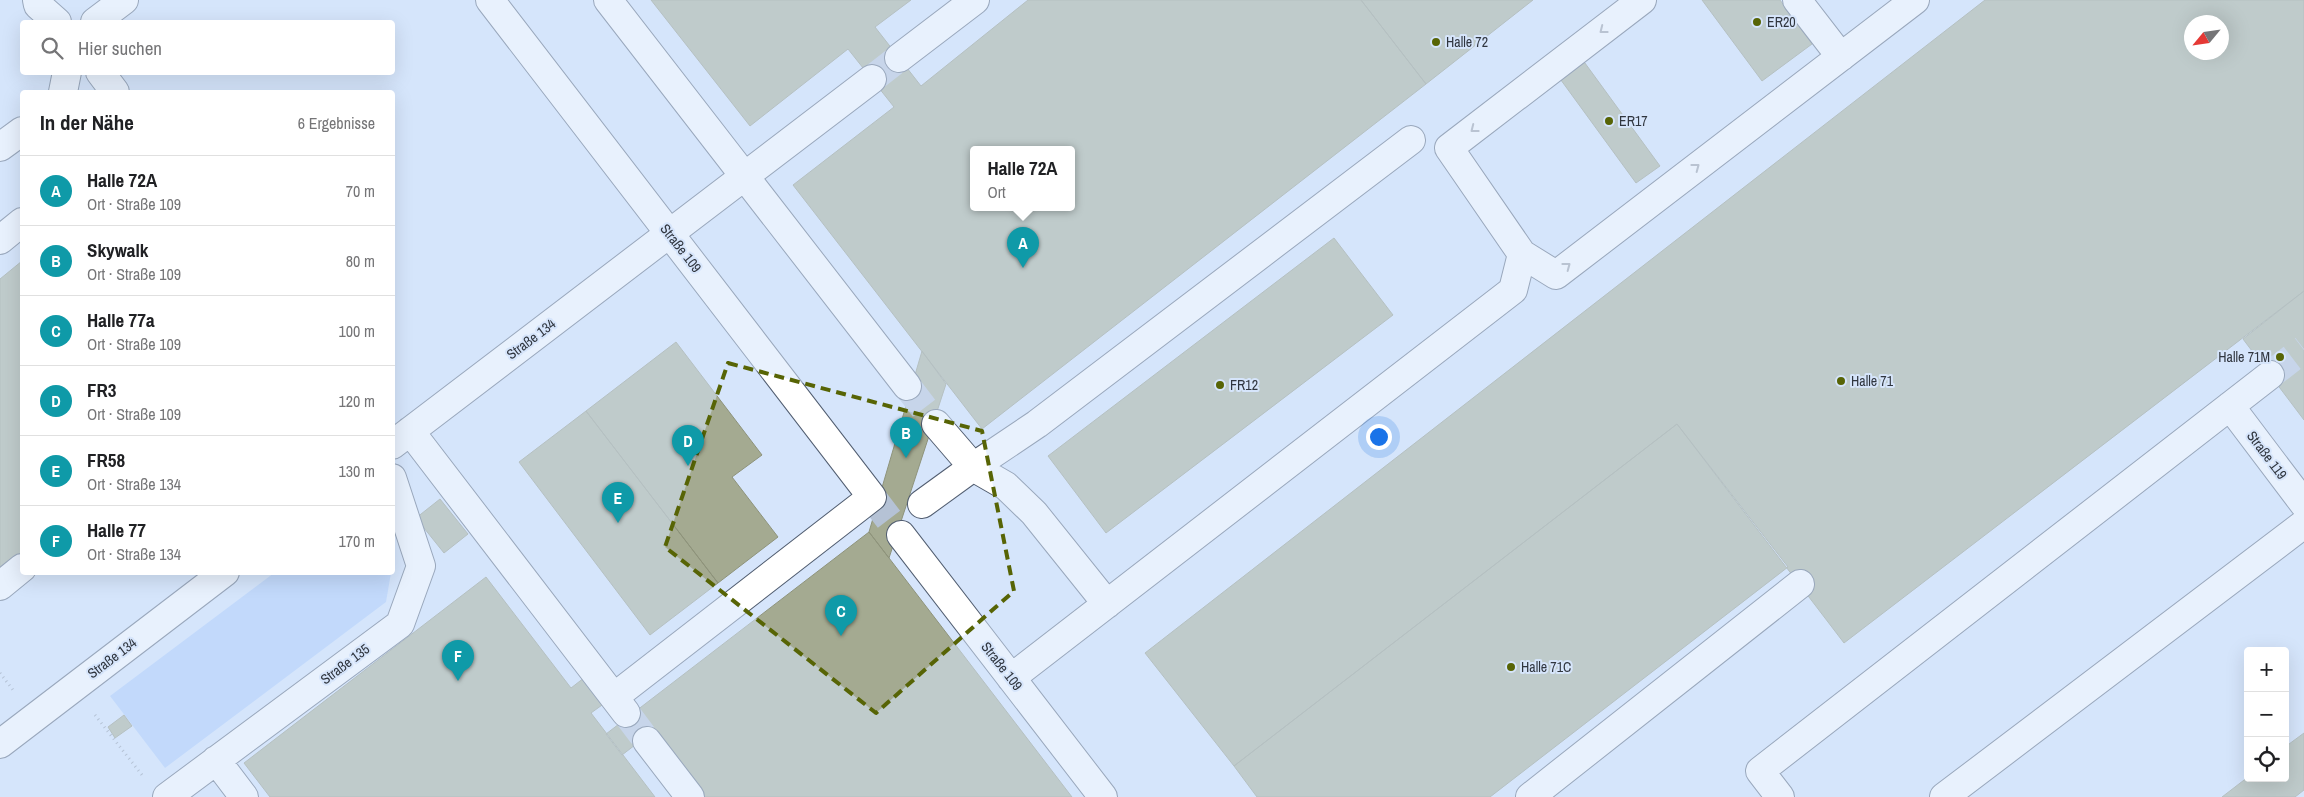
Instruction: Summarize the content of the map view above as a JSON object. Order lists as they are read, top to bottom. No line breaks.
{"streets":{"street":["Straße 109","Straße 134","Straße 119","Straße 135"]},"crossings":[["Straße 109","Straße 134"]],"places":["ER20","Halle 72","ER17","Halle 71M","Halle 71","FR12","Halle 71C"],"north":"bottom left","page":{"search":"Hier suchen","heading":["In der Nähe","6 Ergebnisse"],"popup":["Halle 72A","Ort"],"list":[{"mark":"A","name":"Halle 72A","note":"Ort · Straße 109","value":"70 m"},{"mark":"B","name":"Skywalk","note":"Ort · Straße 109","value":"80 m"},{"mark":"C","name":"Halle 77a","note":"Ort · Straße 109","value":"100 m"},{"mark":"D","name":"FR3","note":"Ort · Straße 109","value":"120 m"},{"mark":"E","name":"FR58","note":"Ort · Straße 134","value":"130 m"},{"mark":"F","name":"Halle 77","note":"Ort · Straße 134","value":"170 m"}],"pins":["A","B","D","E","C","F"],"map_buttons":["+","−"]}}
